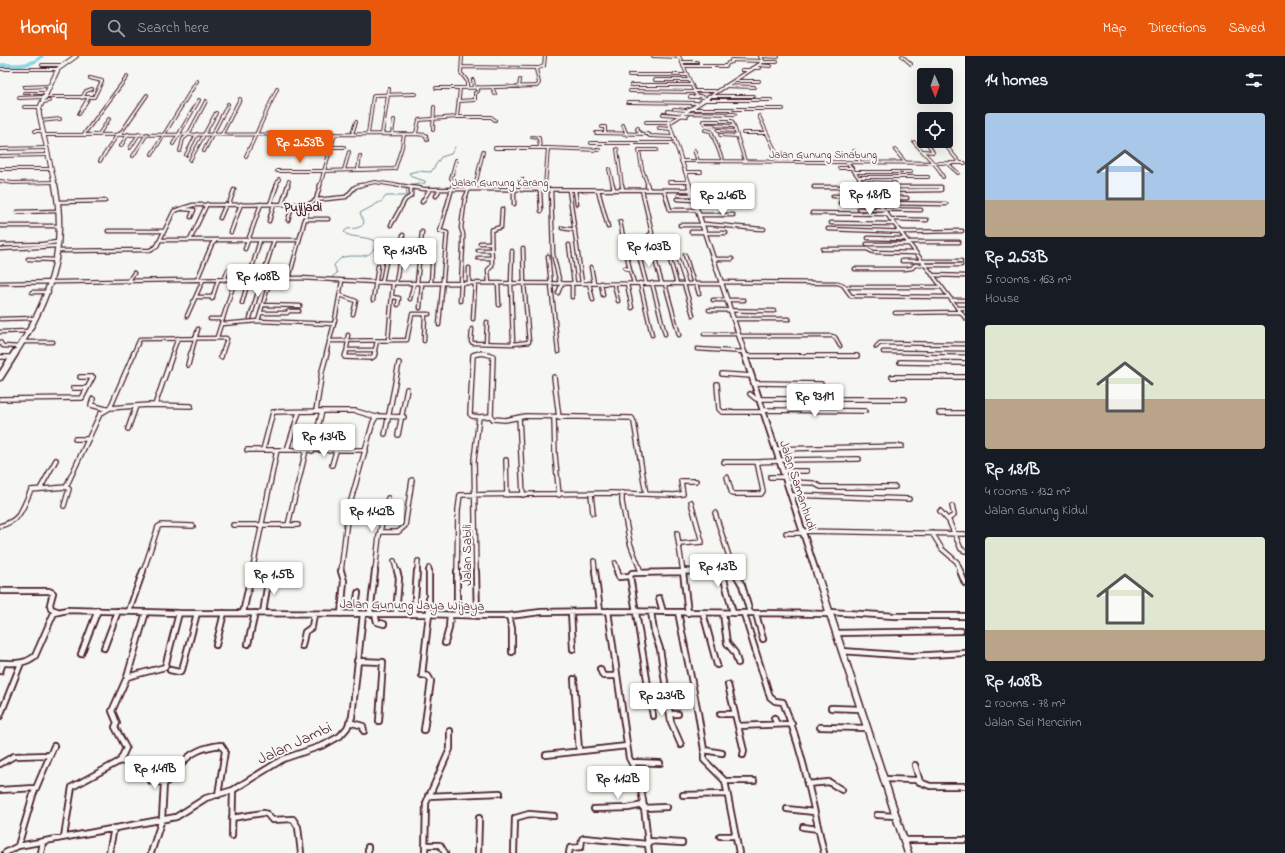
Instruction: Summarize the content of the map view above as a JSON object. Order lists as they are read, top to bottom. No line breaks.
{"streets":{"street":["Jalan Gunung Sinabung","Jalan Gunung Karang","Jalan Samanhudi","Jalan Sabili","Jalan Gunung Jaya Wijaya","Jalan Jambi"]},"crossings":[["Jalan Gunung Sinabung","Jalan Samanhudi"],["Jalan Gunung Karang","Jalan Samanhudi"],["Jalan Samanhudi","Jalan Gunung Jaya Wijaya"],["Jalan Sabili","Jalan Gunung Jaya Wijaya"],["Jalan Gunung Jaya Wijaya","Jalan Jambi"]],"districts":["Pujijadi"],"north":"bottom","page":{"header":"Homiq","search":"Search here","nav":["Map","Directions","Saved"],"heading":"14 homes","list":[{"name":"Rp 2.53B","note":"5 rooms · 163 m² · House"},{"name":"Rp 1.81B","note":"4 rooms · 132 m² · Jalan Gunung Kidul"},{"name":"Rp 1.08B","note":"2 rooms · 78 m² · Jalan Sei Mencirim"}],"price":["Rp 2.53B","Rp 1.81B","Rp 2.46B","Rp 1.03B","Rp 1.34B","Rp 1.08B","Rp 931M","Rp 1.34B","Rp 1.42B","Rp 1.3B","Rp 1.5B","Rp 2.34B","Rp 1.49B","Rp 1.12B"]}}
